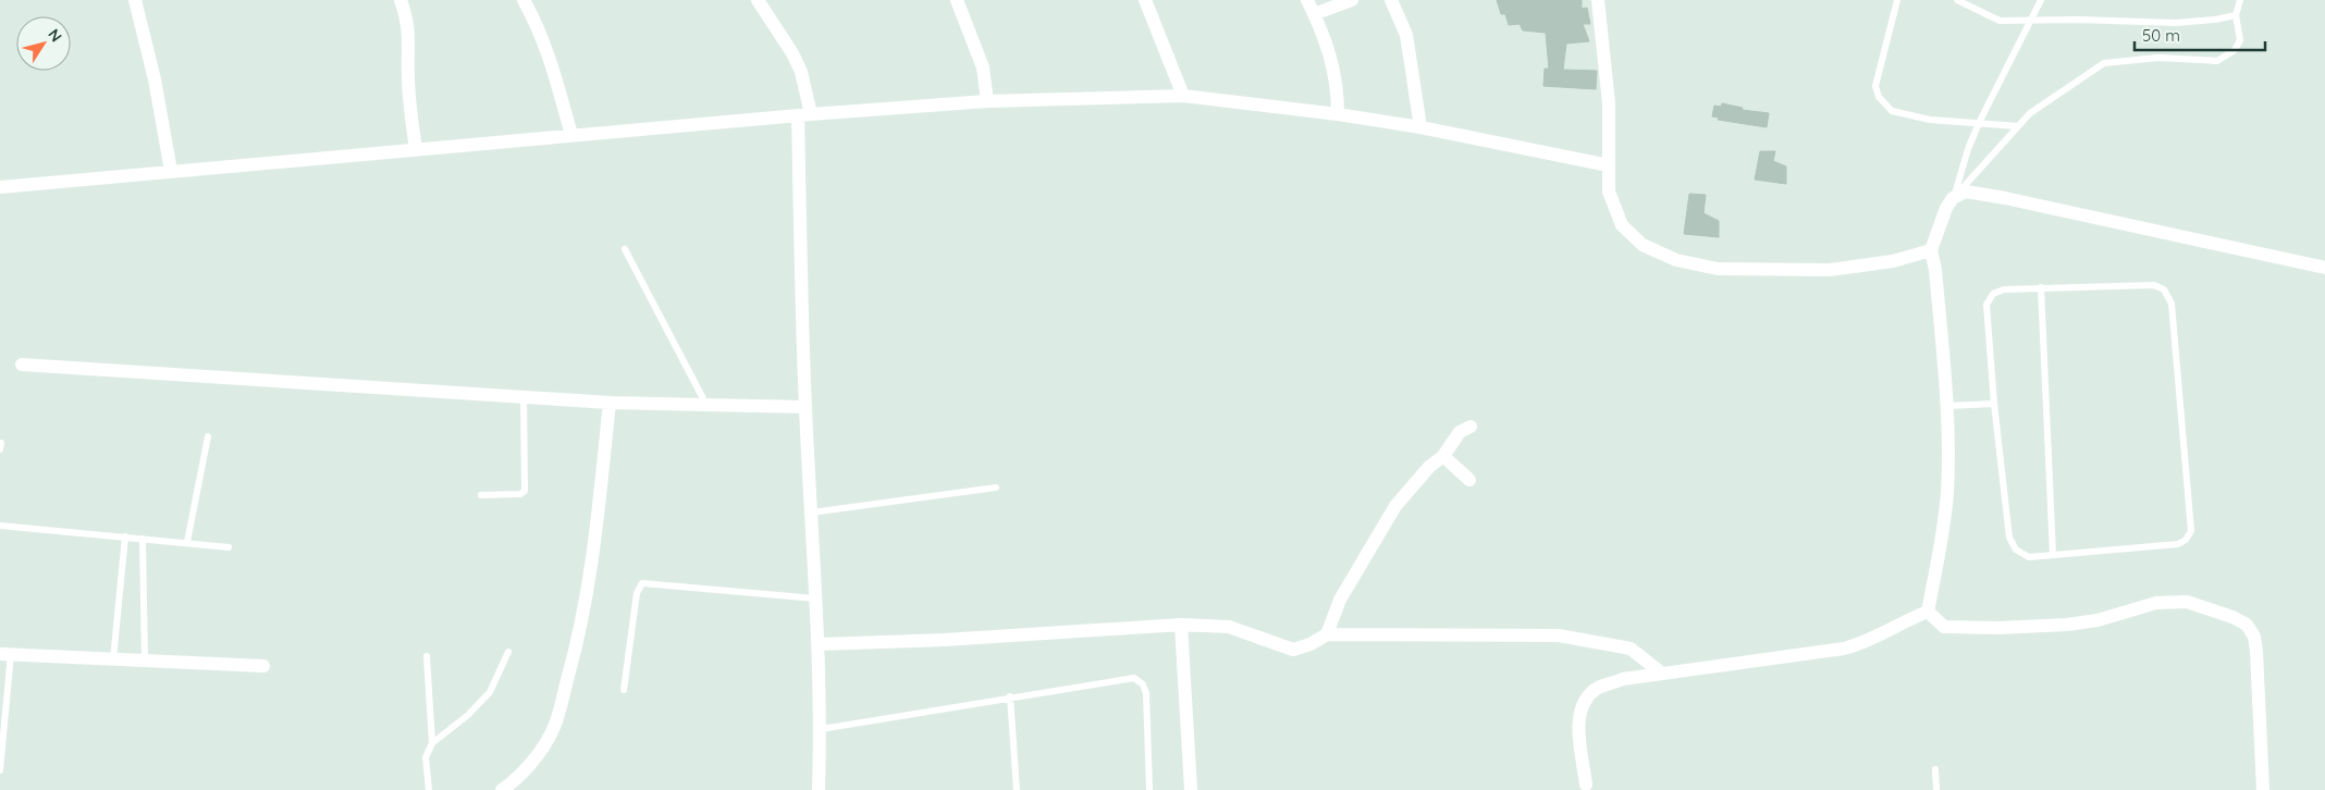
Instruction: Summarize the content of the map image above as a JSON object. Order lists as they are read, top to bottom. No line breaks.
{"scale_bar":"50 m","north":"top right"}
